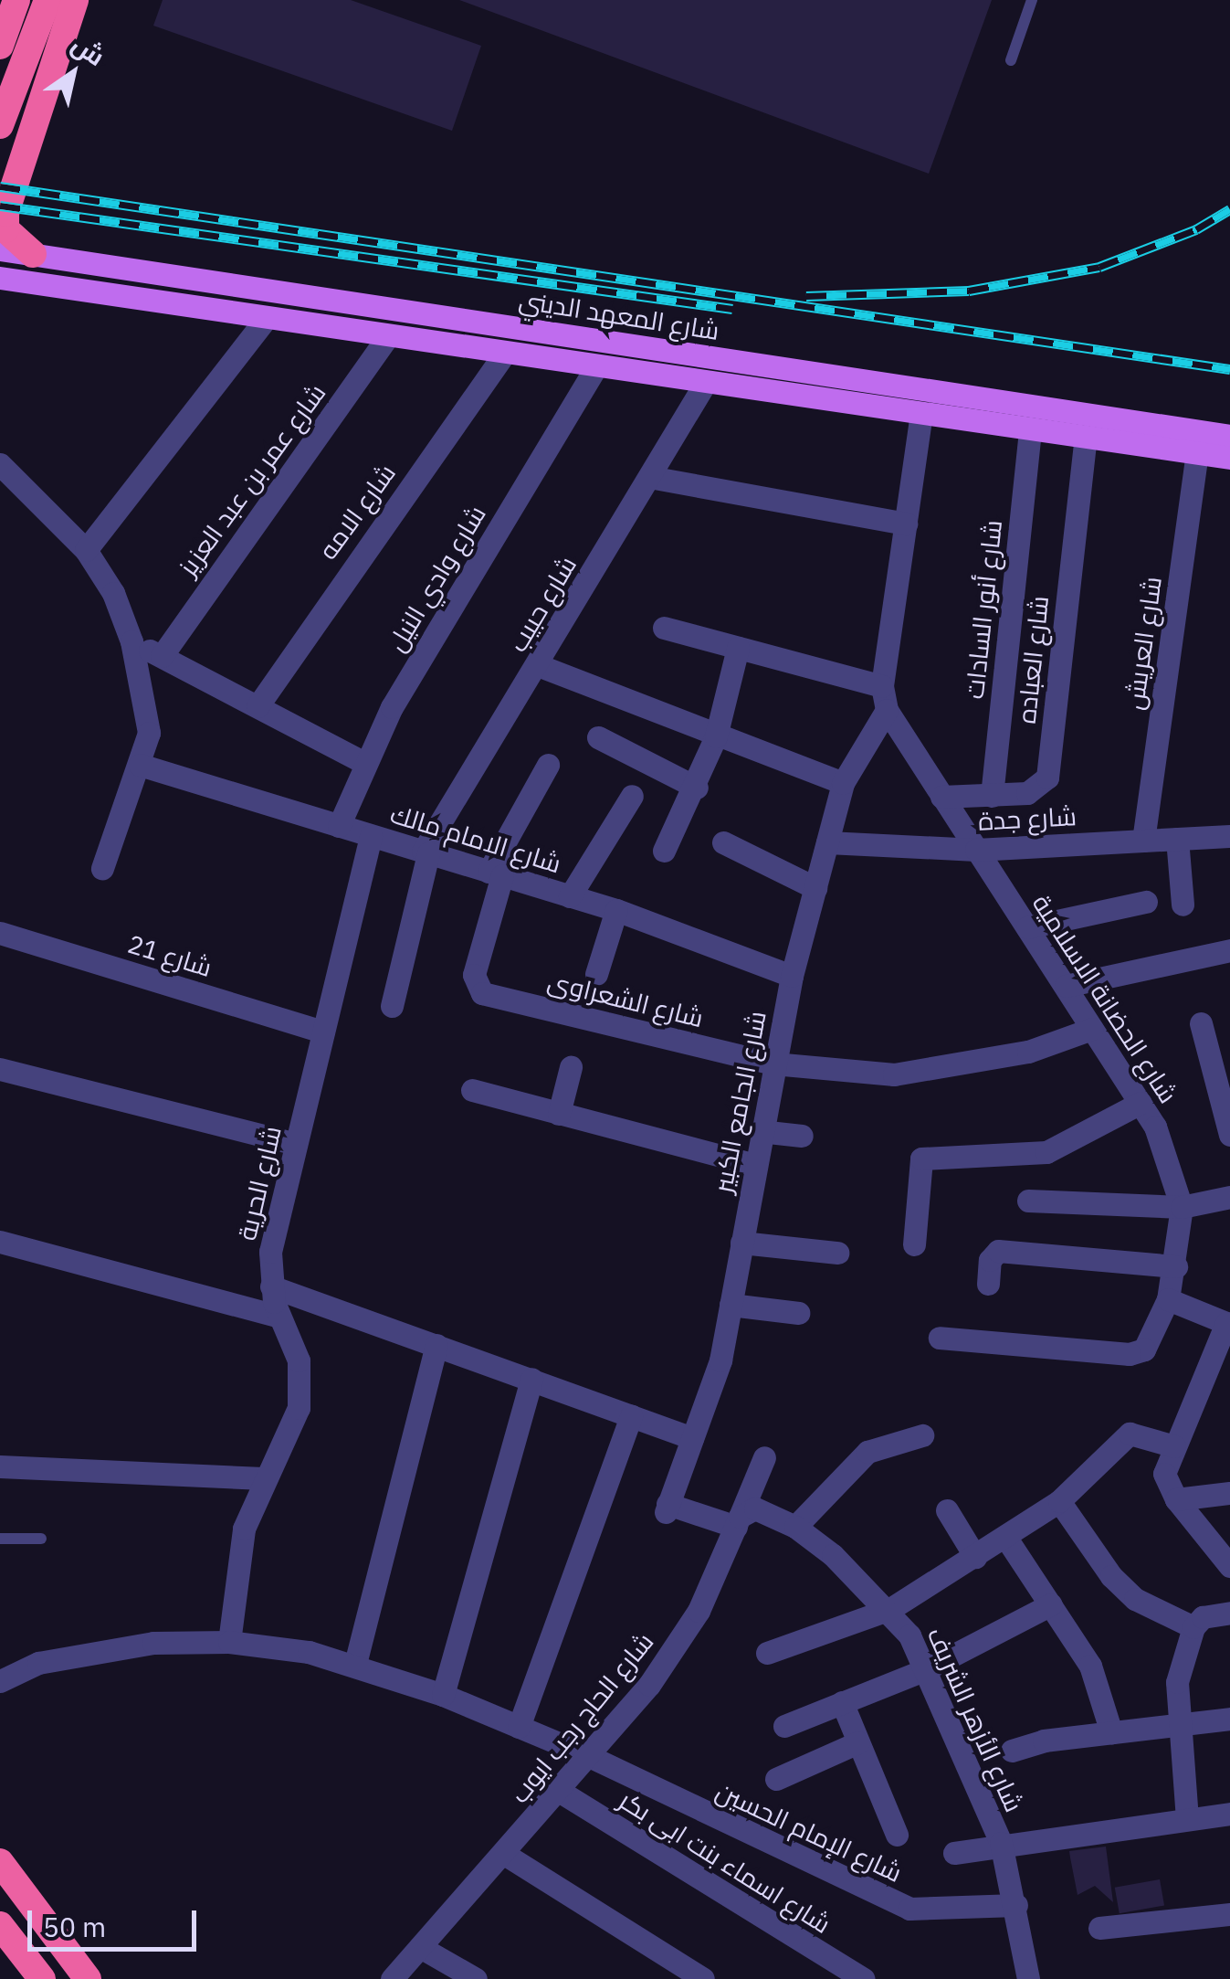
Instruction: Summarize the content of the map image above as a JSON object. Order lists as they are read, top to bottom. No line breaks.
{"streets":{"main road":["شارع المعهد الديني"],"street":["شارع عمر بن عبد العزيز","شارع الامه","شارع وادي النيل","شارع حبيب","شارع أنور السادات","شارع العريش","شارع العباده","شارع جدة","شارع الامام مالك","شارع 21","شارع الحضانة الاسلامية","شارع الشعراوى","شارع الجامع الكبير","شارع الحرية","شارع الحاج رجب ايوب","شارع الأزهر الشريف","شارع الإمام الحسين","شارع اسماء بنت ابى بكر"]},"crossings":[["شارع المعهد الديني","شارع عمر بن عبد العزيز"],["شارع المعهد الديني","شارع الامه"],["شارع المعهد الديني","شارع وادي النيل"],["شارع المعهد الديني","شارع حبيب"],["شارع المعهد الديني","شارع أنور السادات"],["شارع المعهد الديني","شارع العريش"],["شارع المعهد الديني","شارع العباده"],["شارع المعهد الديني","شارع الجامع الكبير"],["شارع وادي النيل","شارع الامام مالك"],["شارع حبيب","شارع الامام مالك"],["شارع أنور السادات","شارع العباده"],["شارع العريش","شارع جدة"],["شارع العباده","شارع الحضانة الاسلامية"],["شارع جدة","شارع الحضانة الاسلامية"],["شارع جدة","شارع الجامع الكبير"],["شارع الامام مالك","شارع الشعراوى"],["شارع الامام مالك","شارع الجامع الكبير"],["شارع الامام مالك","شارع الحرية"],["شارع 21","شارع الحرية"],["شارع الحضانة الاسلامية","شارع الشعراوى"],["شارع الحضانة الاسلامية","شارع الجامع الكبير"],["شارع الشعراوى","شارع الجامع الكبير"],["شارع الجامع الكبير","شارع الحاج رجب ايوب"],["شارع الحرية","شارع الإمام الحسين"],["شارع الحاج رجب ايوب","شارع الإمام الحسين"],["شارع الحاج رجب ايوب","شارع اسماء بنت ابى بكر"],["شارع الأزهر الشريف","شارع الإمام الحسين"]],"scale_bar":"50 m","north":"top right"}
